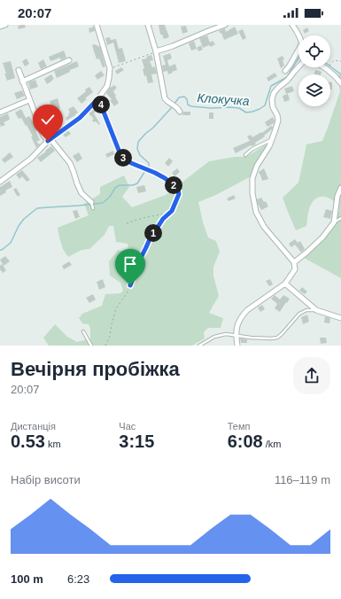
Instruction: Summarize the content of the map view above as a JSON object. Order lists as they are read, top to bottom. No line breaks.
{"water":["Клокучка"],"page":{"status":"20:07","pins":["4","3","2","1"],"heading":["Вечірня пробіжка","20:07"],"stats":[["Дистанція","0.53 km"],["Час","3:15"],["Темп","6:08 /km"]],"chart":["Набір висоти","116–119 m"],"list":[{"name":"100 m","note":"6:23"}]}}
